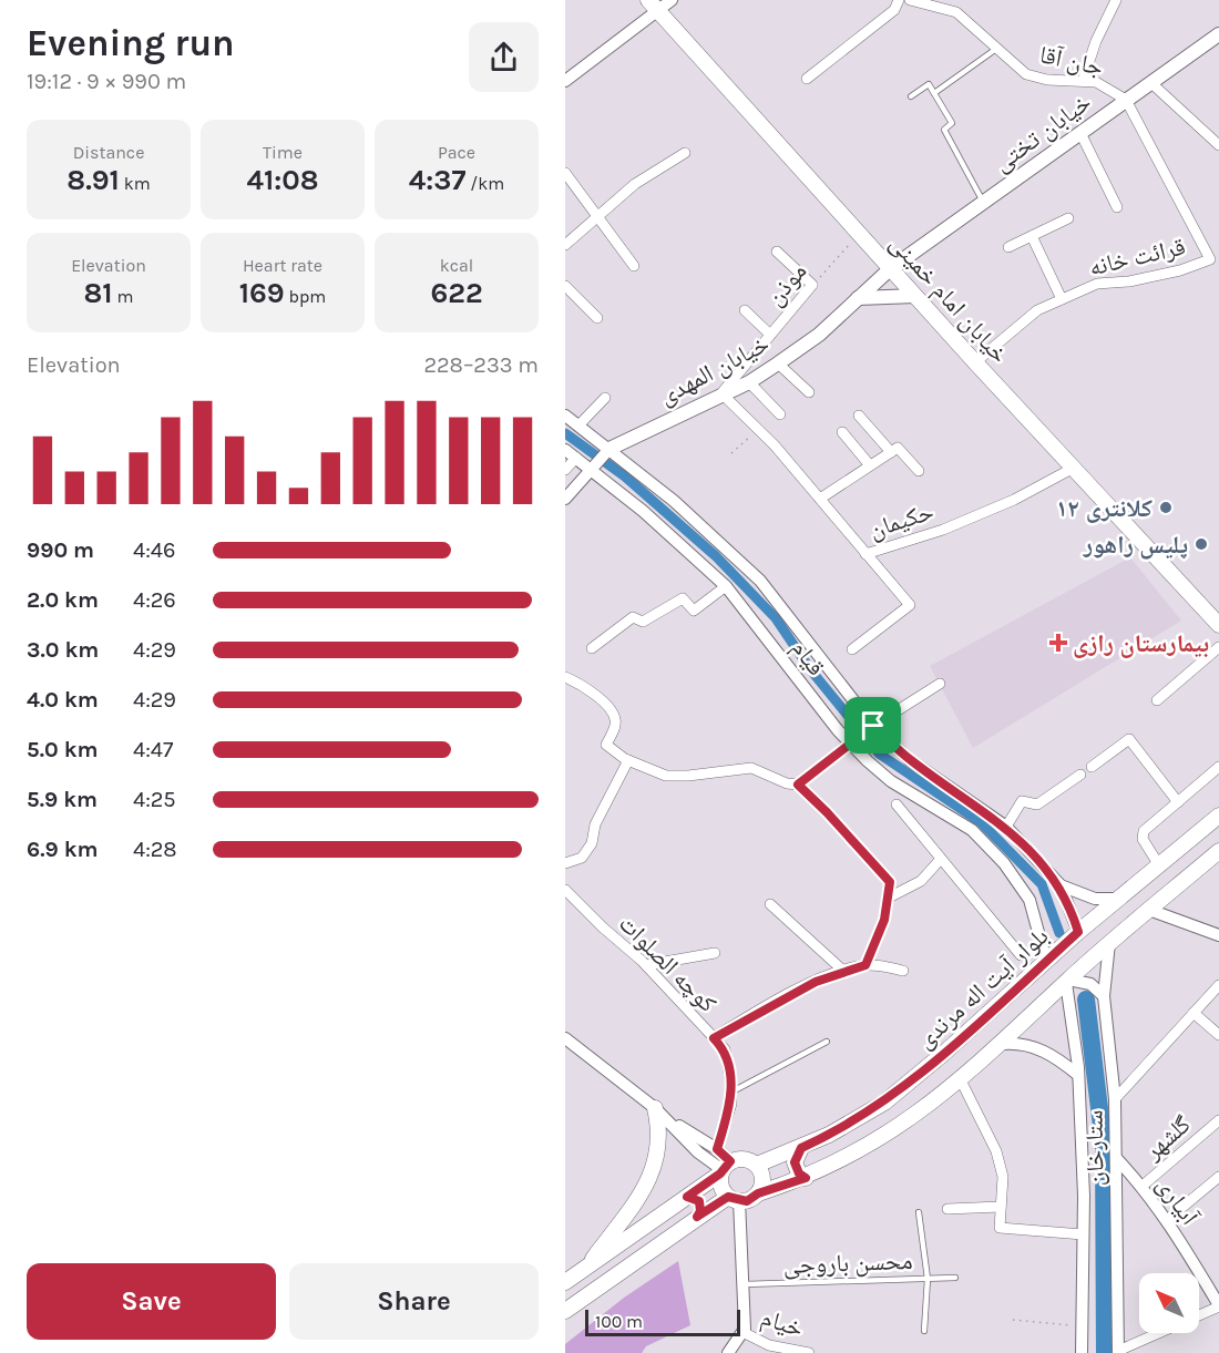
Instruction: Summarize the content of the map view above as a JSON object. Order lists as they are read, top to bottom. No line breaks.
{"streets":{"main road":["خیابان تختی","خیابان امام خمینی","خیابان المهدی","بلوار آیت اله مرندی"],"street":["جان آقا","قرائت خانه","موذن","حکیمان","قیام","کوچه الصلوات","گلشهر","ستارخان","آبیاری","خیام"],"lane":["محسن باروجی"]},"crossings":[["جان آقا","خیابان تختی"],["جان آقا","قرائت خانه"],["خیابان تختی","قرائت خانه"],["خیابان تختی","خیابان امام خمینی"],["خیابان تختی","خیابان المهدی"],["قرائت خانه","خیابان امام خمینی"],["موذن","خیابان امام خمینی"],["موذن","خیابان المهدی"],["موذن","حکیمان"],["خیابان امام خمینی","خیابان المهدی"],["خیابان امام خمینی","حکیمان"],["خیابان المهدی","حکیمان"],["خیابان المهدی","قیام"],["قیام","بلوار آیت اله مرندی"],["گلشهر","آبیاری"],["ستارخان","آبیاری"]],"places":{"other":["کلانتری ۱۲","پلیس راهور"],"health":["بیمارستان رازی"]},"scale_bar":"100 m","north":"top left","page":{"heading":["Evening run","19:12 · 9 × 990 m"],"stats":[["Distance","8.91 km"],["Time","41:08"],["Pace","4:37 /km"],["Elevation","81 m"],["Heart rate","169 bpm"],["kcal","622"]],"chart":["Elevation","228–233 m"],"list":[{"name":"990 m","note":"4:46"},{"name":"2.0 km","note":"4:26"},{"name":"3.0 km","note":"4:29"},{"name":"4.0 km","note":"4:29"},{"name":"5.0 km","note":"4:47"},{"name":"5.9 km","note":"4:25"},{"name":"6.9 km","note":"4:28"}],"buttons":["Save","Share"],"scale":"100 m"}}
